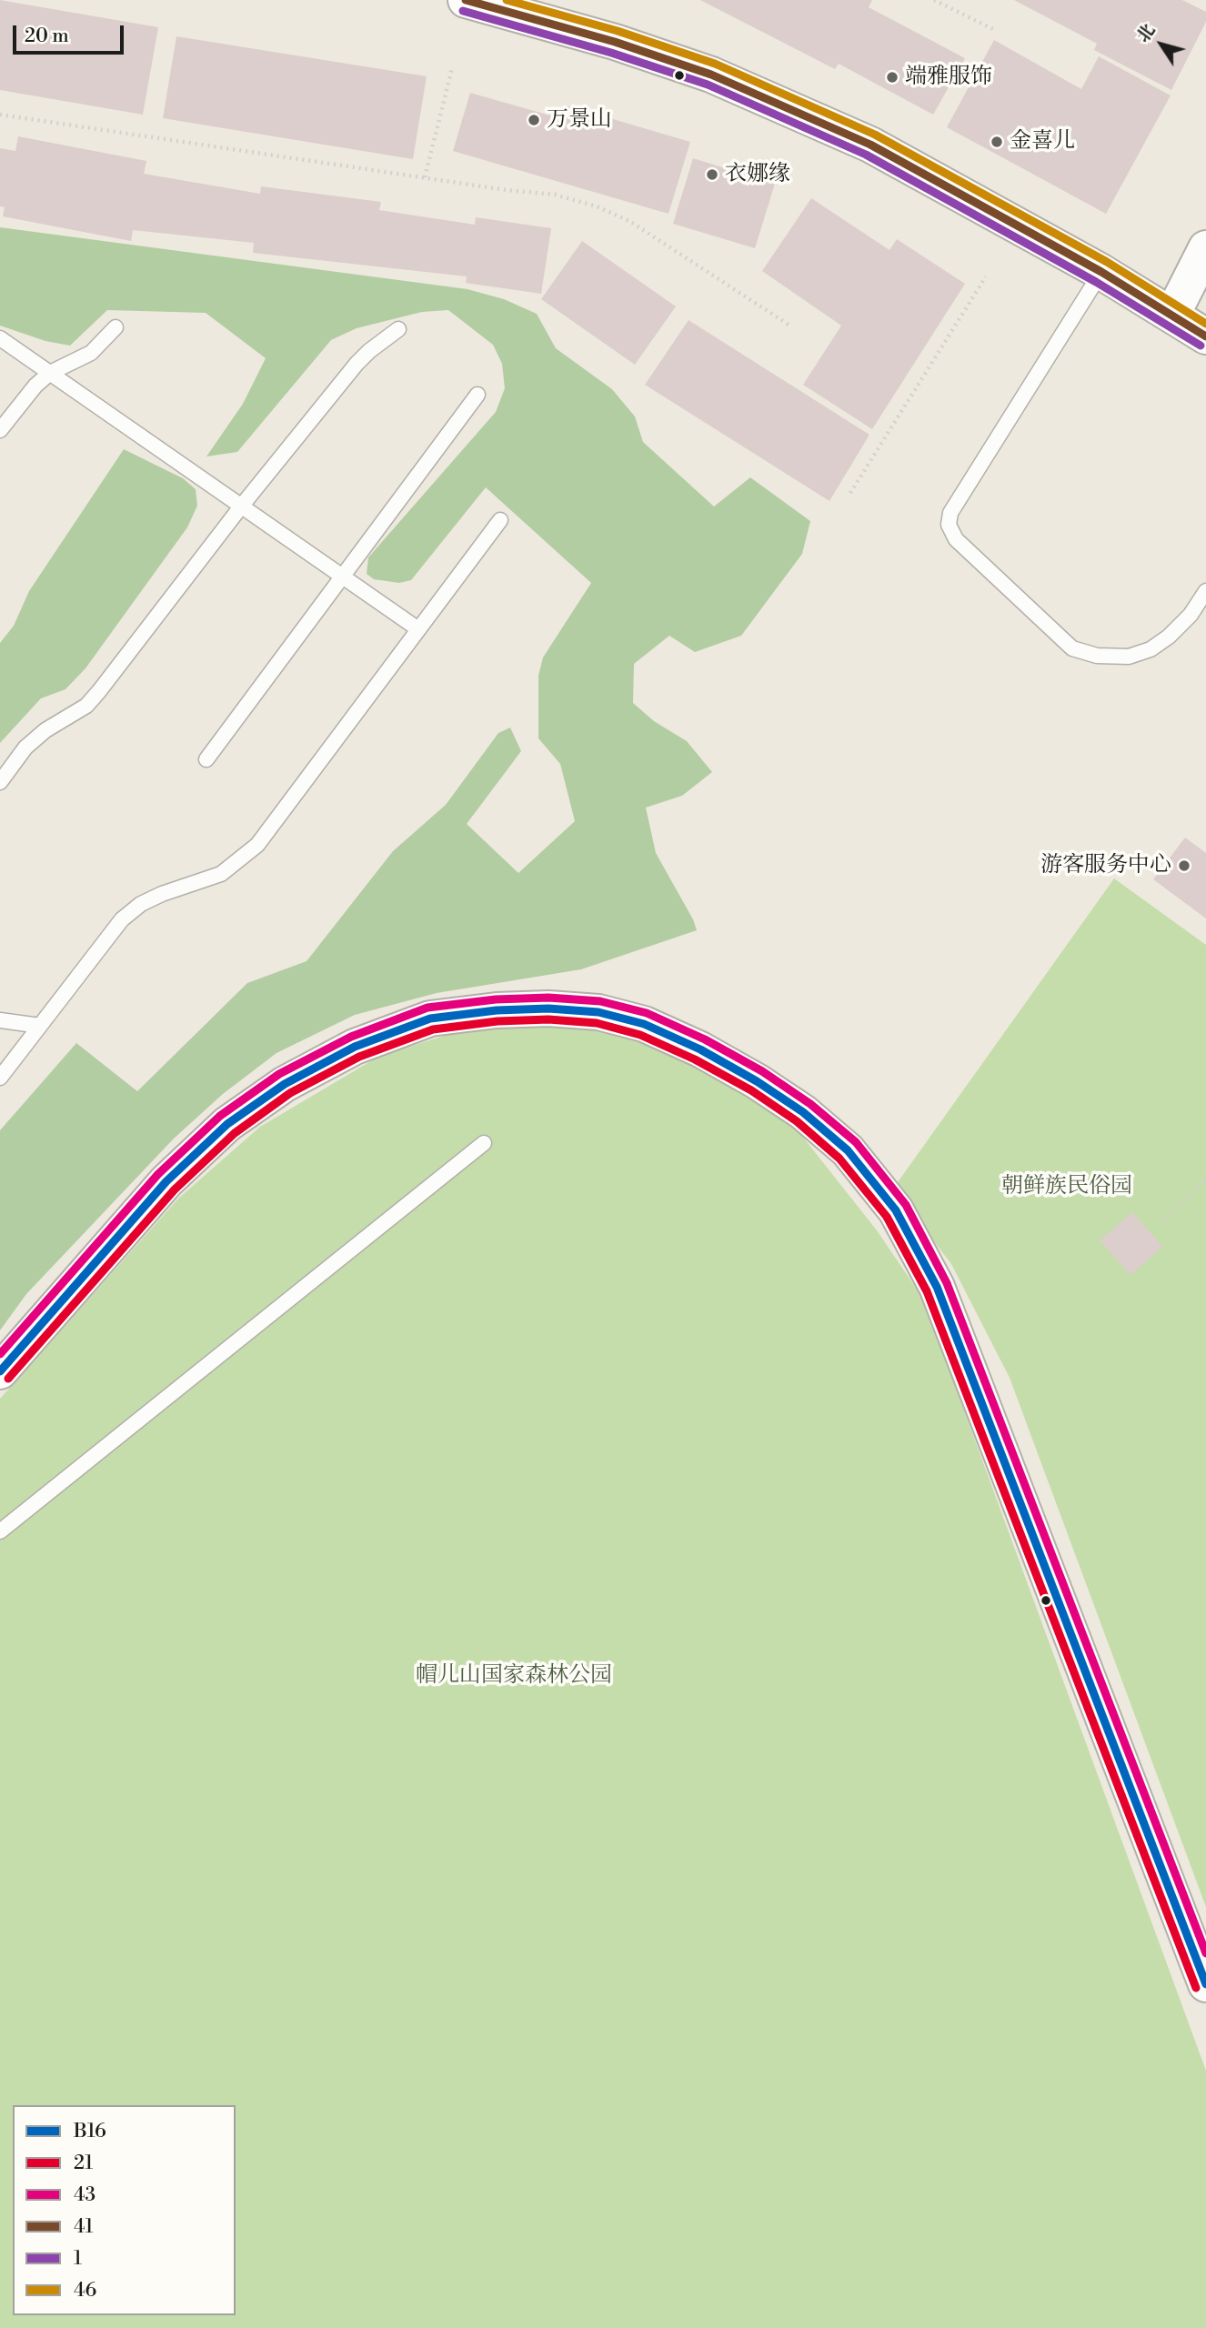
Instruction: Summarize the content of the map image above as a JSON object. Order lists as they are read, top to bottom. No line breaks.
{"parks":["朝鲜族民俗园","帽儿山国家森林公园"],"places":["端雅服饰","万景山","金喜儿","衣娜缘","游客服务中心"],"lines":["transit line 41","transit line 46","transit line 1","transit line 43","transit line B16","transit line 21"],"legend":["B16","21","43","41","1","46"],"scale_bar":"20 m","north":"top left"}
